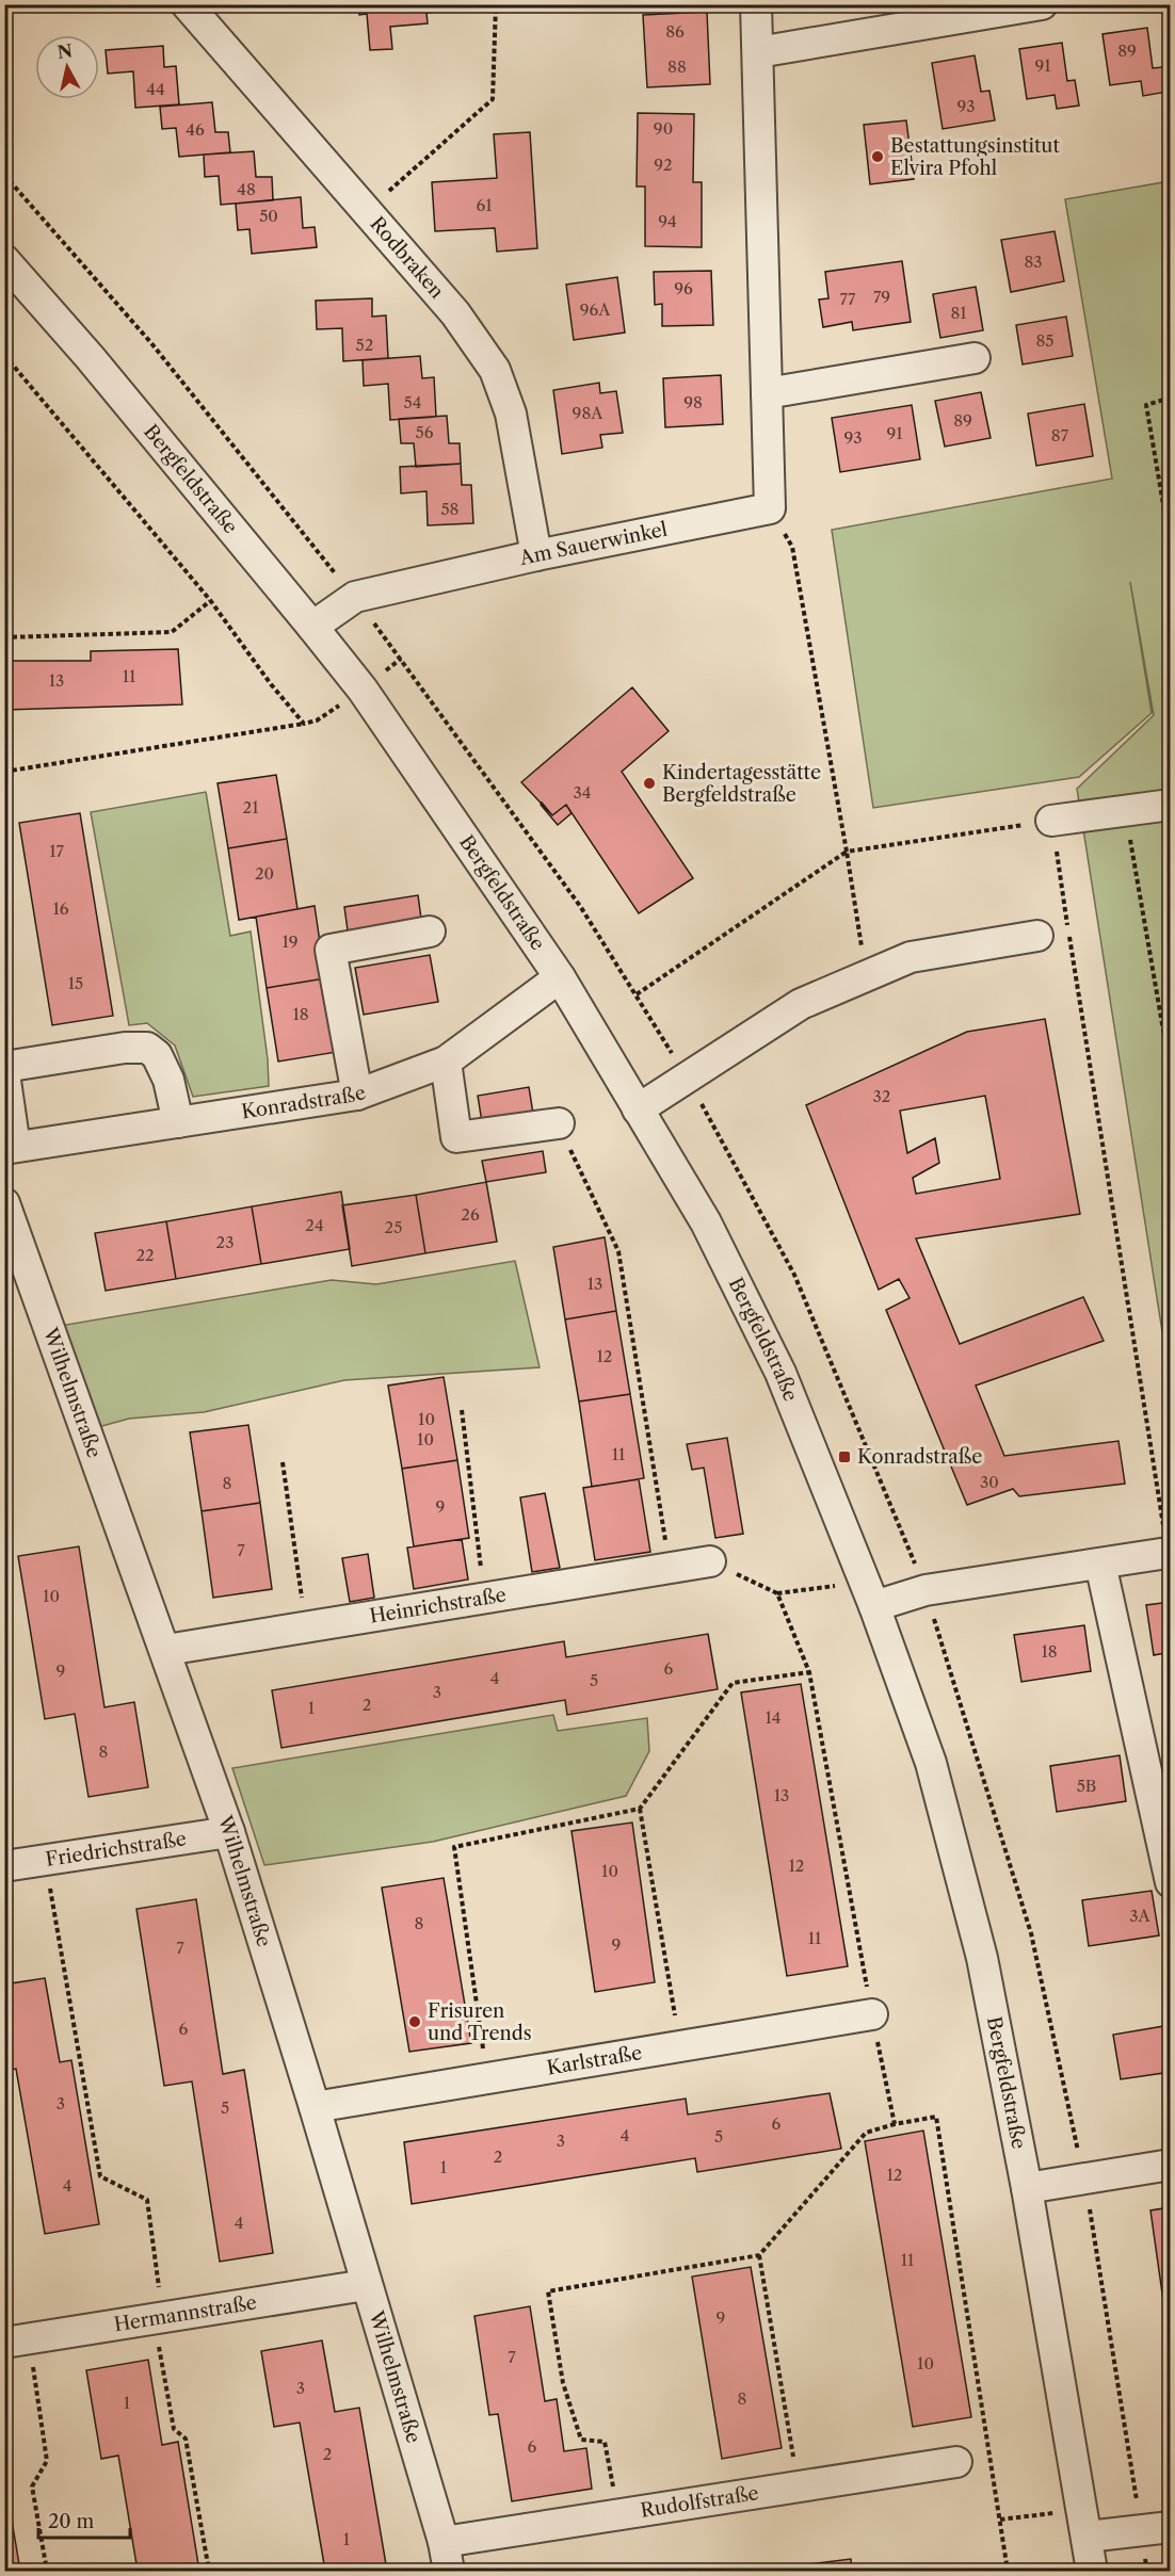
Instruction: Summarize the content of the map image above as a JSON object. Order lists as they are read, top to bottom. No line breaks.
{"streets":{"street":["Rodbraken","Bergfeldstraße","Am Sauerwinkel","Konradstraße","Wilhelmstraße","Heinrichstraße","Friedrichstraße","Karlstraße","Hermannstraße","Rudolfstraße"]},"crossings":[["Rodbraken","Am Sauerwinkel"],["Bergfeldstraße","Am Sauerwinkel"],["Bergfeldstraße","Konradstraße"],["Wilhelmstraße","Heinrichstraße"],["Wilhelmstraße","Friedrichstraße"],["Wilhelmstraße","Karlstraße"],["Wilhelmstraße","Hermannstraße"],["Wilhelmstraße","Rudolfstraße"]],"places":{"other":["Bestattungsinstitut Elvira Pfohl","Kindertagesstätte Bergfeldstraße","Frisuren und Trends"],"transit":["Konradstraße"]},"house_numbers":["86","89","91","88","44","93","90","46","92","48","61","50","94","83","96","79","77","96A","81","85","52","54","98","98A","89","56","91","87","93","58","11","13","34","21","17","20","16","19","15","18","32","26","24","25","23","22","13","12","10","10","11","30","8","9","7","10","18","6","9","4","5","3","2","1","14","8","5B","13","12","10","3A","8","11","9","7","6","3","5","6","4","5","3","2","1","12","4","4","11","9","7","10","3","8","1","6","2","1"],"scale_bar":"20 m","north":"top"}
